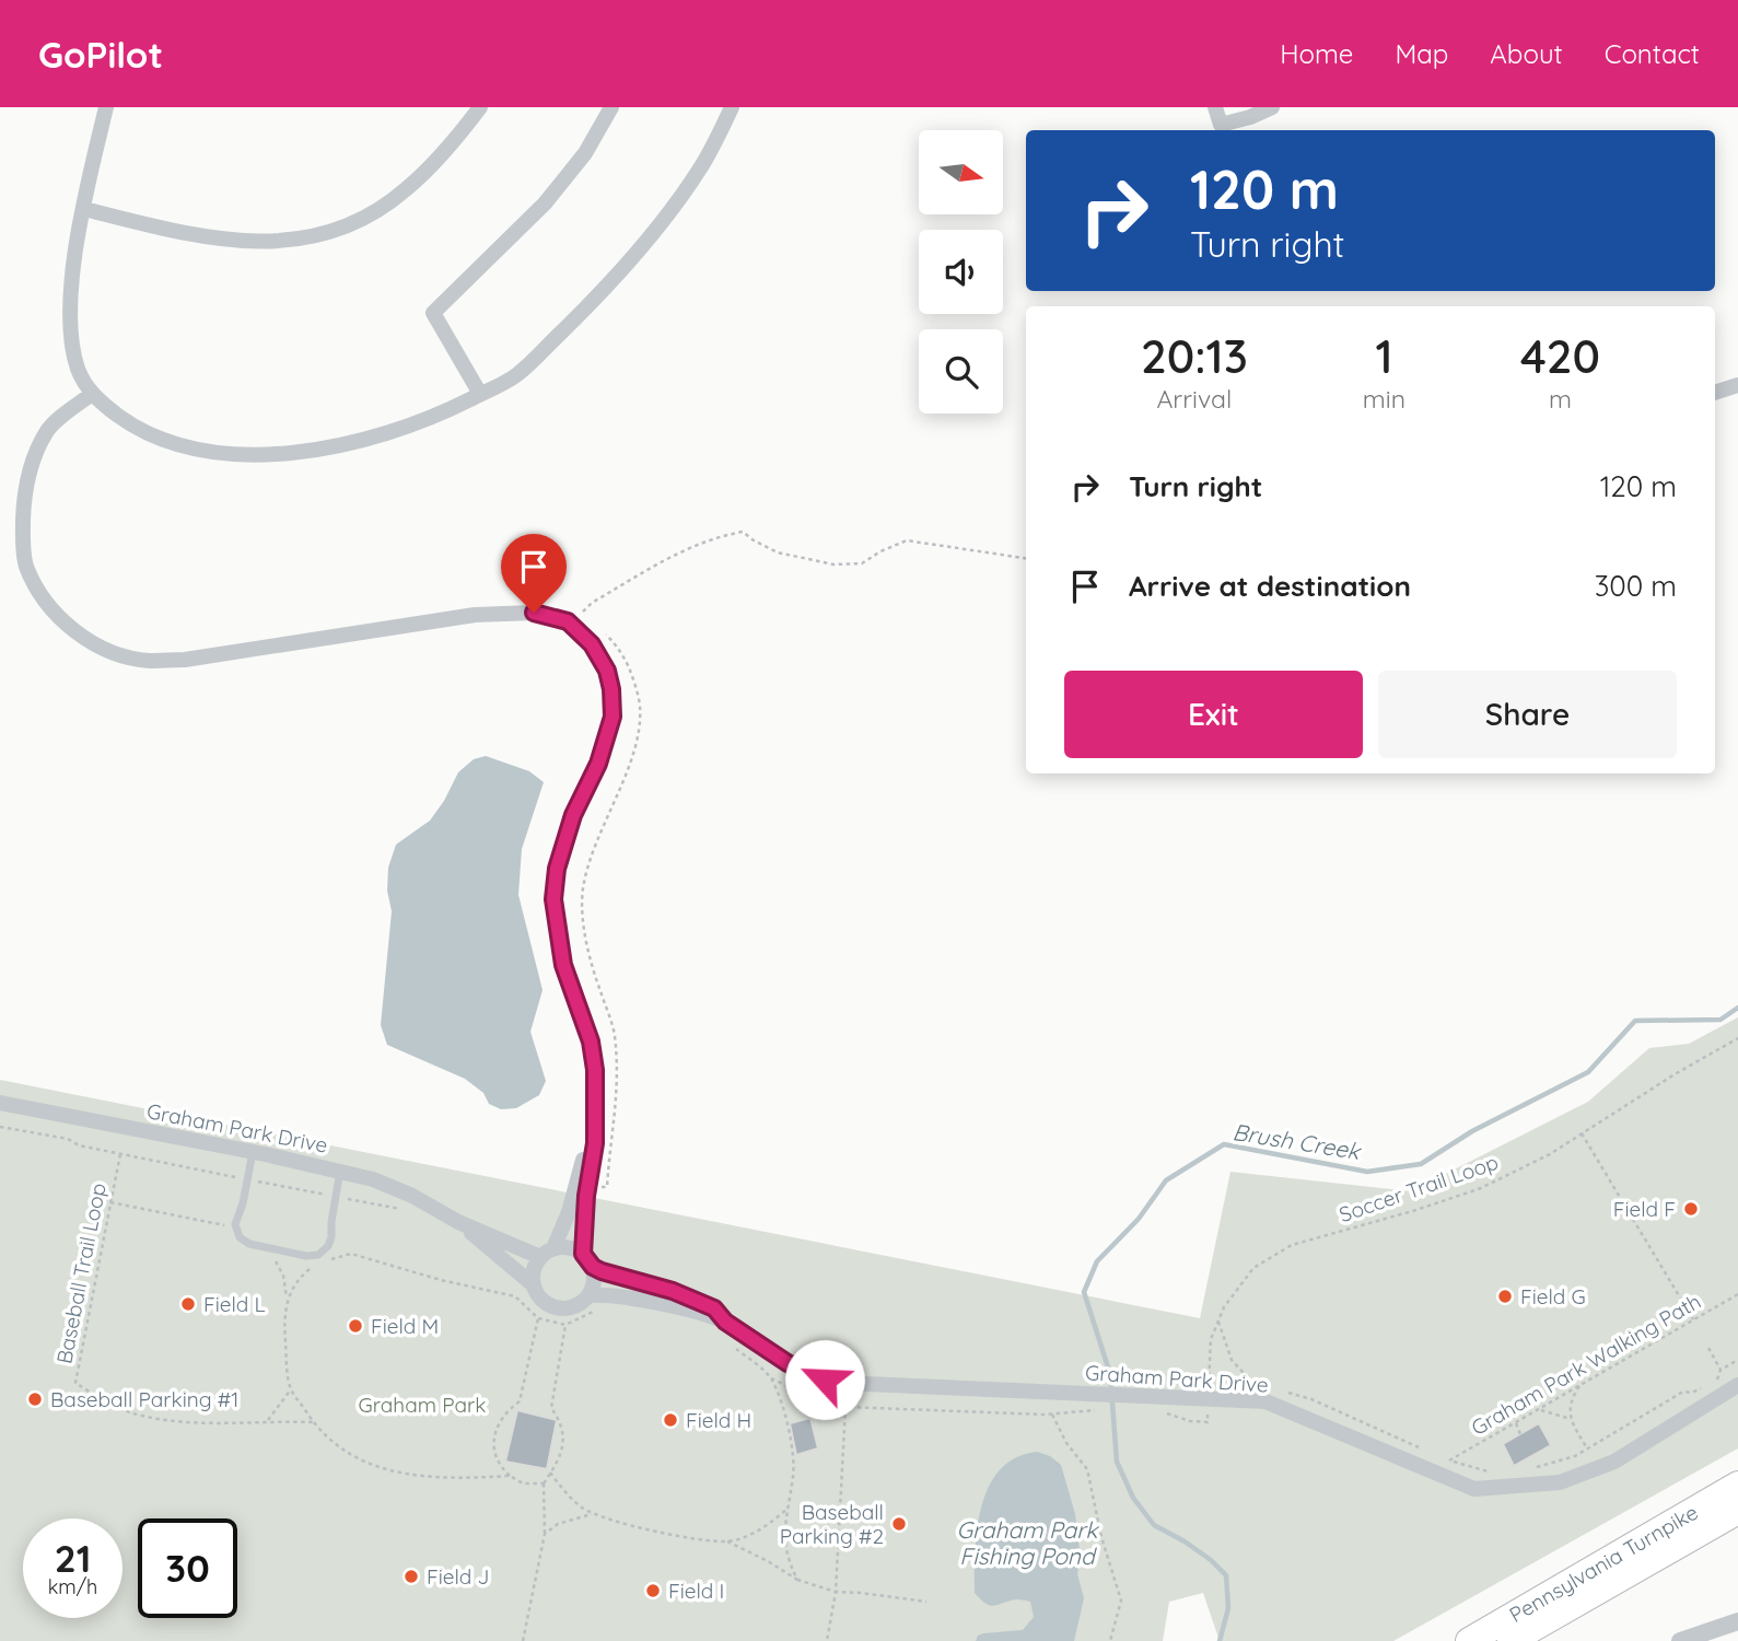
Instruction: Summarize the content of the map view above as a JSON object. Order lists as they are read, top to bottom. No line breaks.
{"streets":{"highway":["Pennsylvania Turnpike"],"street":["Graham Park Drive"],"path":["Soccer Trail Loop","Baseball Trail Loop","Graham Park Walking Path"]},"water":["Brush Creek","Graham Park Fishing Pond"],"parks":["Graham Park"],"places":["Field F","Field G","Field L","Field M","Baseball Parking #1","Field H","Baseball Parking #2","Field J","Field I"],"north":"right","page":{"header":"GoPilot","nav":["Home","Map","About","Contact"],"turn":["120 m","Turn right"],"eta":["20:13","Arrival","1","min","420","m"],"list":[{"name":"Turn right","value":"120 m"},{"name":"Arrive at destination","value":"300 m"}],"buttons":["Exit","Share"],"speed":"21 km/h","limit":"30"}}
